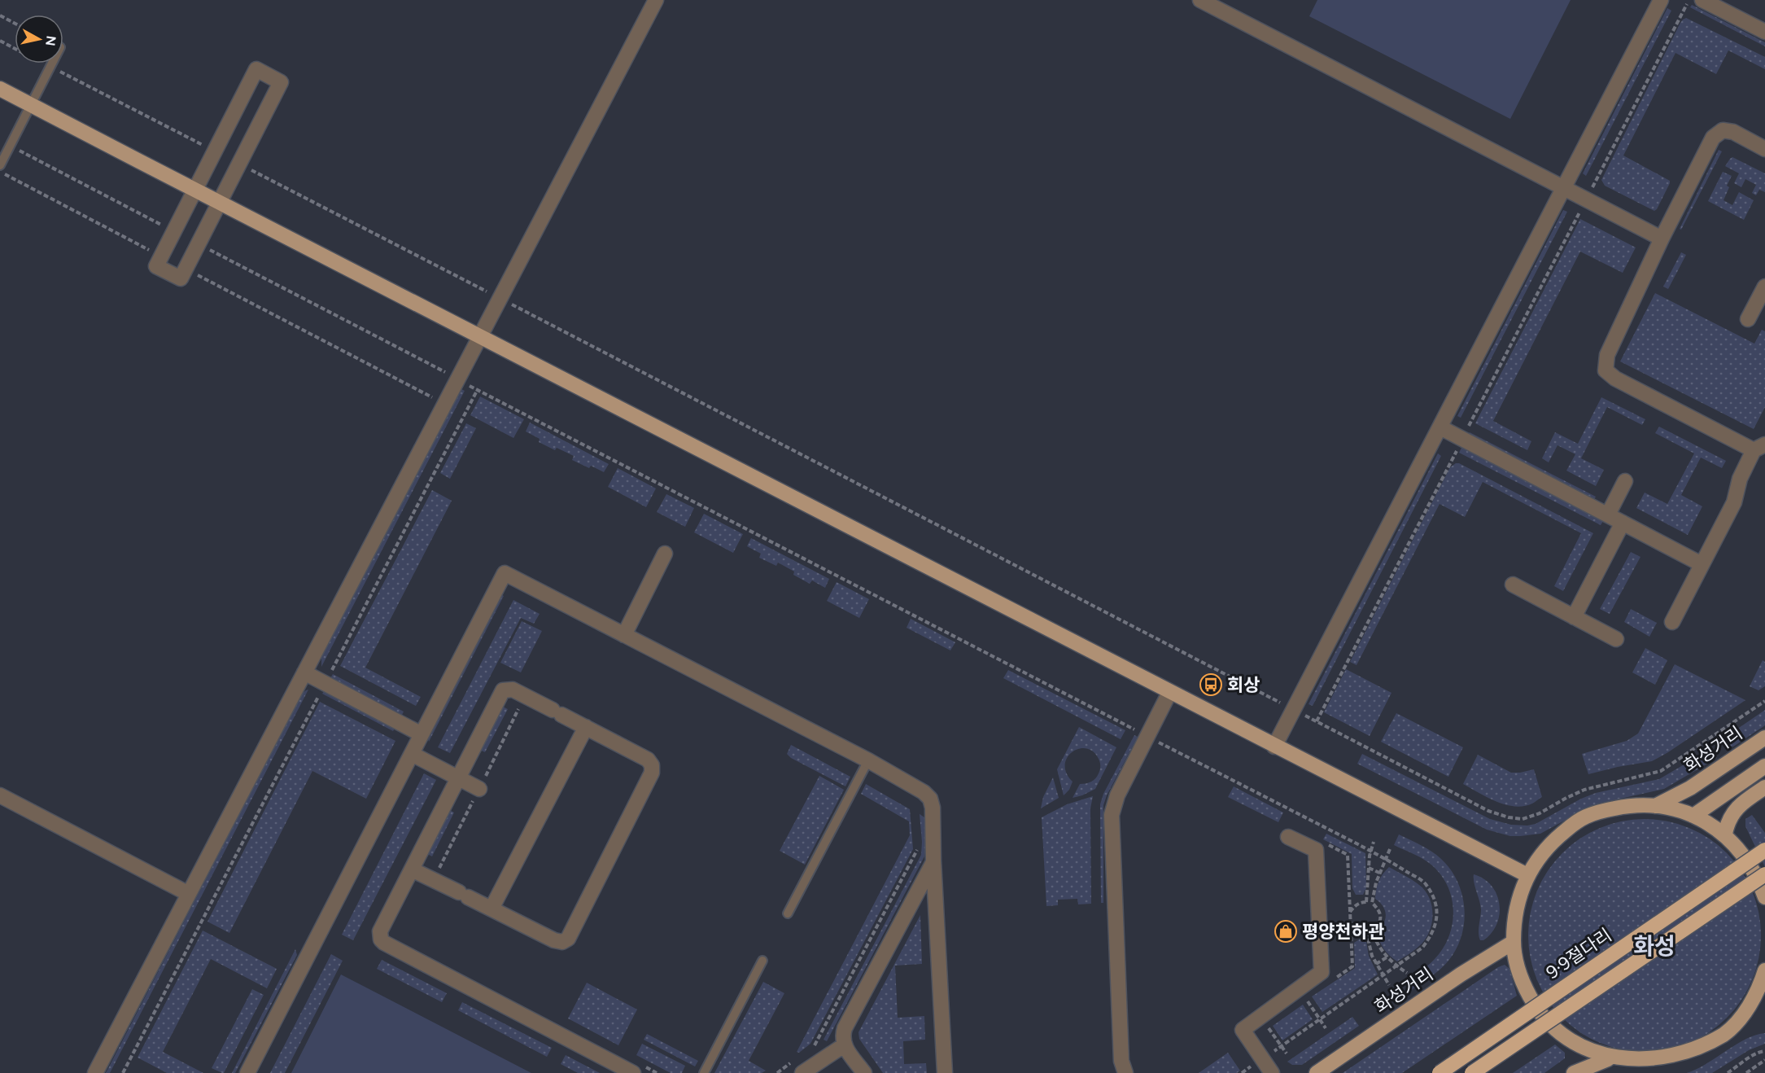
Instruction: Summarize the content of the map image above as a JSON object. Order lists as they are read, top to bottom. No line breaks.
{"streets":{"highway":["9·9절다리"],"main road":["화성거리"]},"districts":["화성"],"places":{"bus stop":["회상"],"shop":["평양천하관"]},"north":"right"}
